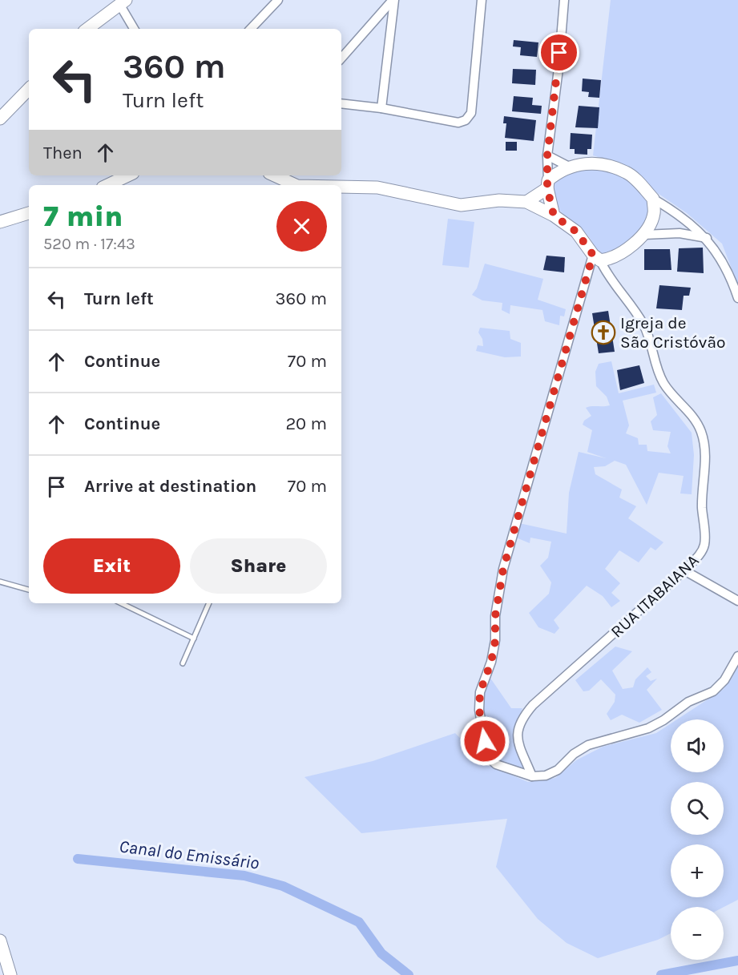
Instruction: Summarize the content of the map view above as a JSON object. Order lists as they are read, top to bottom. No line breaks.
{"streets":{"street":["RUA ITABAIANA"]},"water":["Canal do Emissário"],"places":{"church":["Igreja de São Cristóvão"]},"page":{"turn":["360 m","Turn left"],"then":"Then","heading":["7 min","520 m · 17:43"],"list":[{"name":"Turn left","value":"360 m"},{"name":"Continue","value":"70 m"},{"name":"Continue","value":"20 m"},{"name":"Arrive at destination","value":"70 m"}],"buttons":["Exit","Share"],"map_buttons":["+","−"]}}
